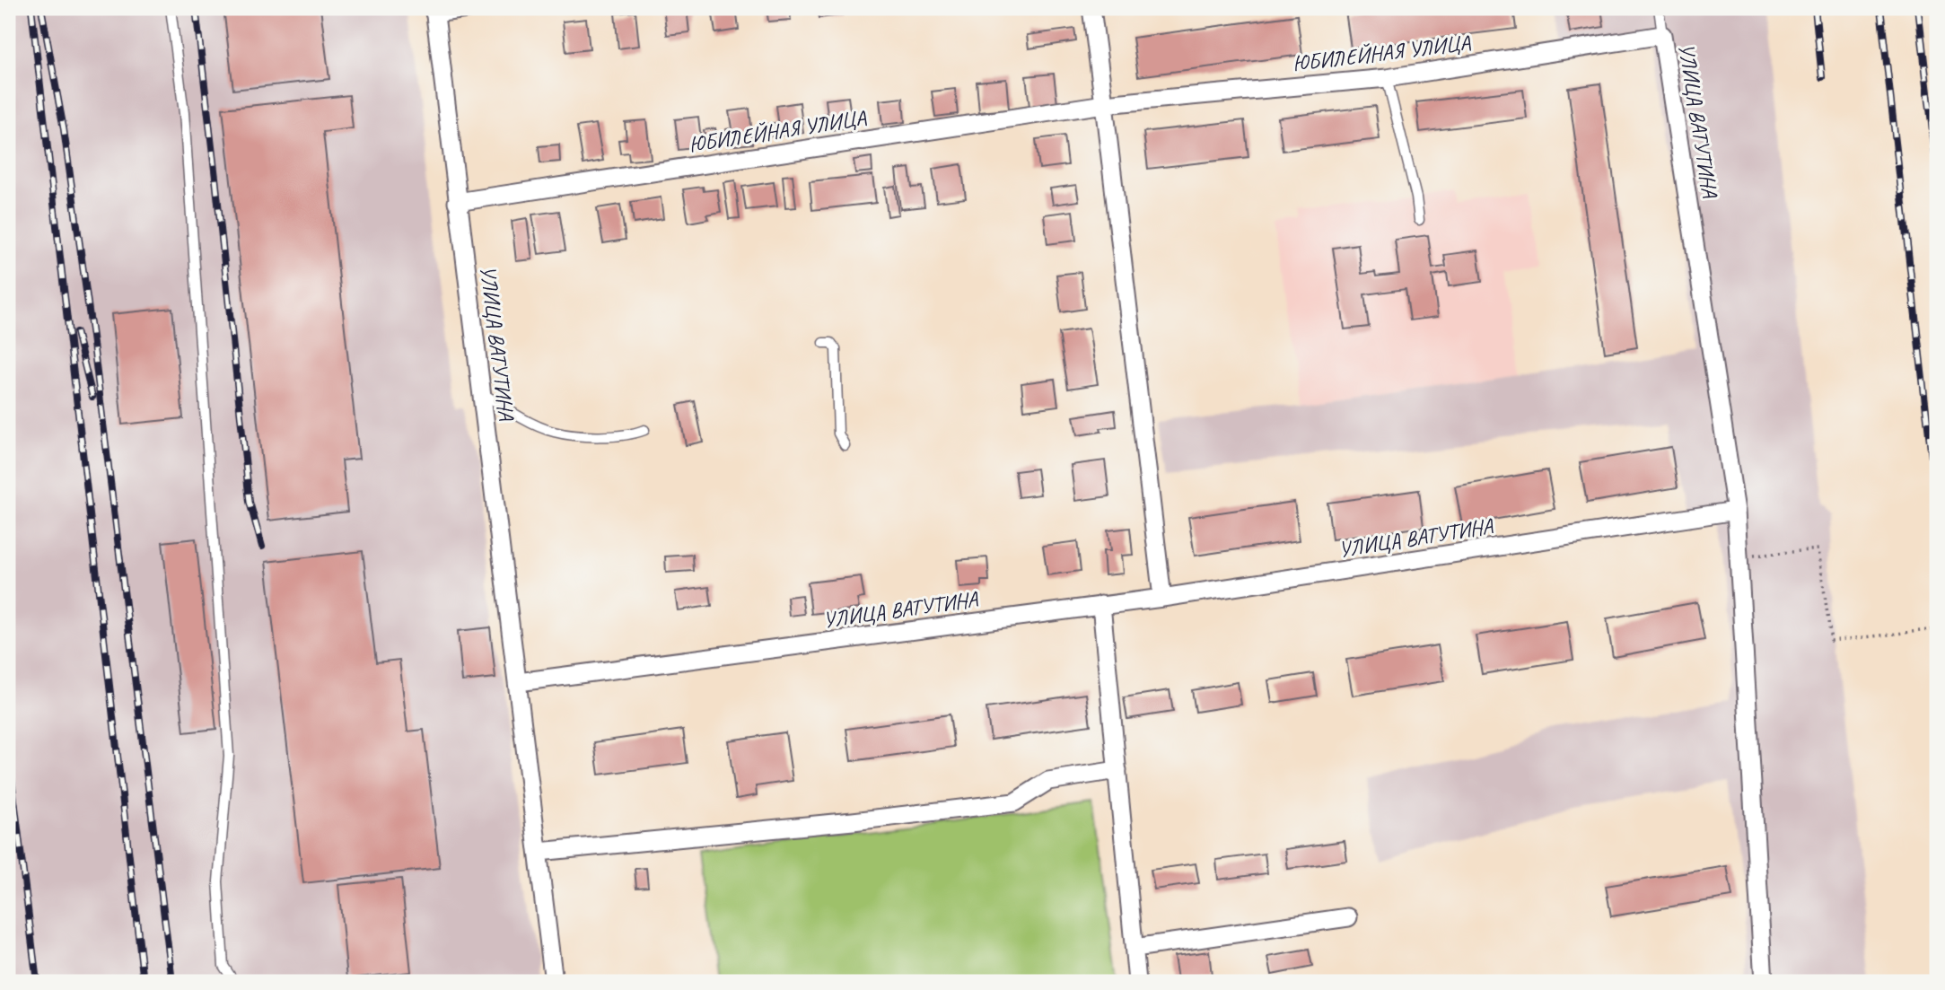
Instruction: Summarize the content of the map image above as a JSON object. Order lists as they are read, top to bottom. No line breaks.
{"streets":{"street":["ЮБИЛЕЙНАЯ УЛИЦА","УЛИЦА ВАТУТИНА"]},"crossings":[["ЮБИЛЕЙНАЯ УЛИЦА","УЛИЦА ВАТУТИНА"]]}
